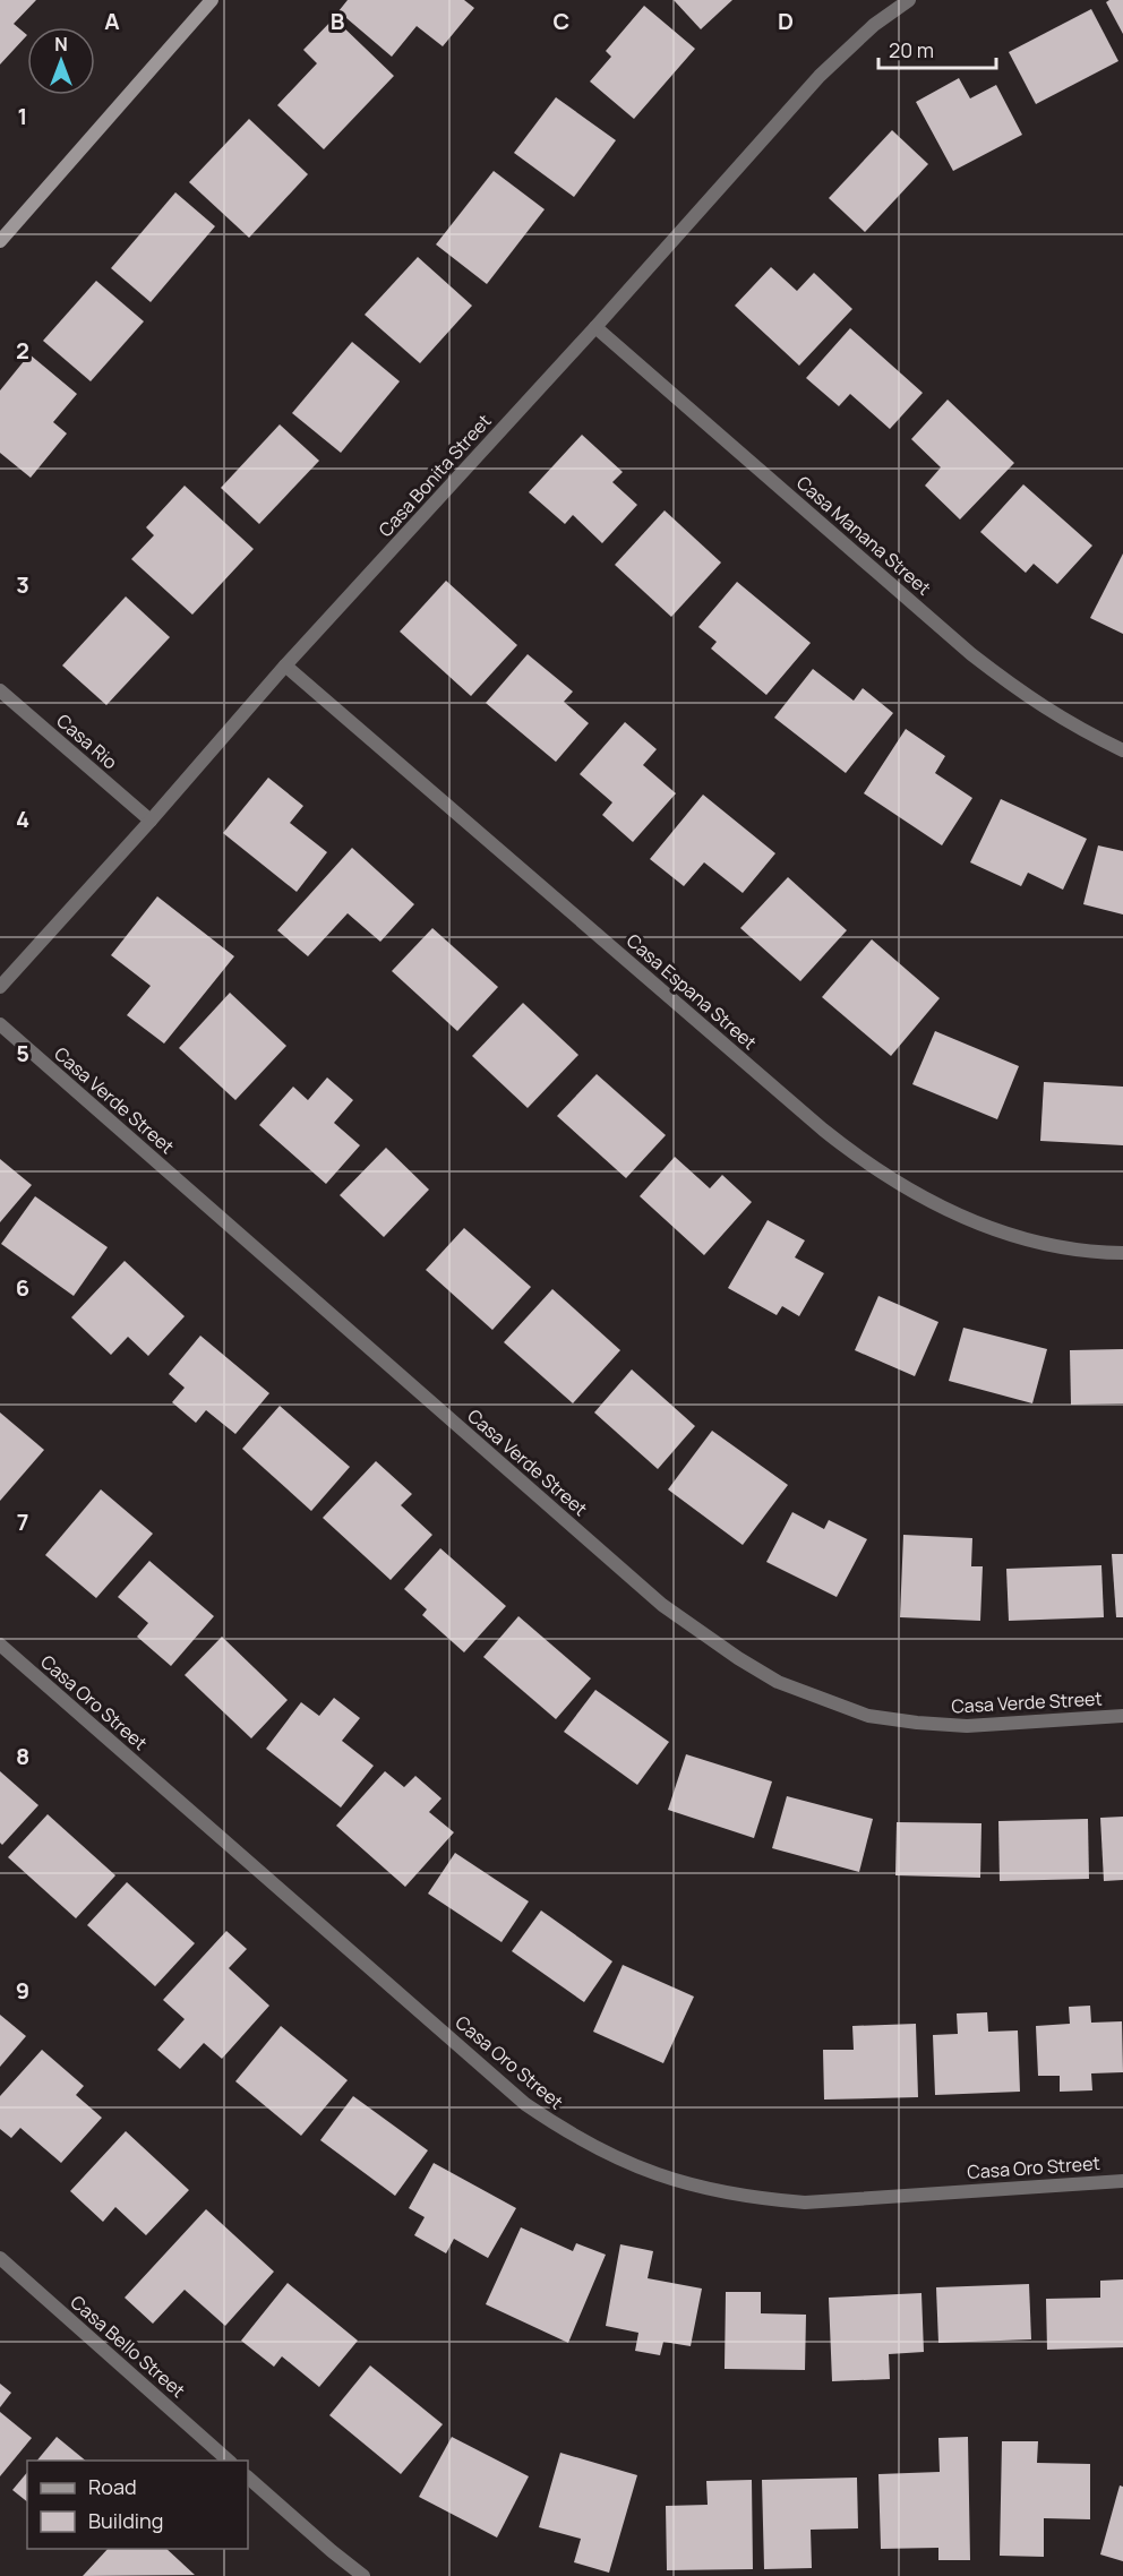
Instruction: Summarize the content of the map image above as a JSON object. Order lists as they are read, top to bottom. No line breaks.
{"streets":{"street":["Casa Bonita Street","Casa Manana Street","Casa Rio","Casa Espana Street","Casa Verde Street","Casa Oro Street","Casa Bello Street"]},"crossings":[["Casa Bonita Street","Casa Manana Street"],["Casa Bonita Street","Casa Rio"],["Casa Bonita Street","Casa Espana Street"]],"legend":["Road","Building"],"scale_bar":"20 m","north":"top","grid":{"columns":["A","B","C","D"],"rows":["1","2","3","4","5","6","7","8","9"]}}
